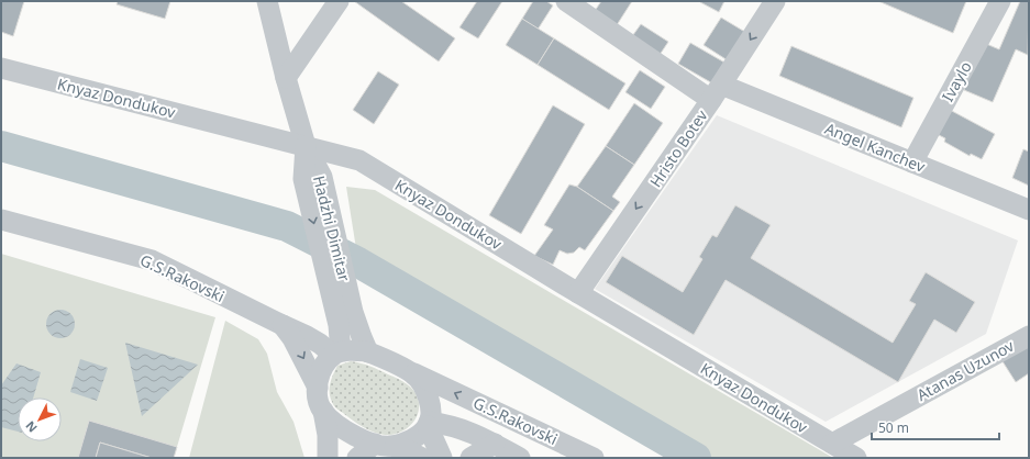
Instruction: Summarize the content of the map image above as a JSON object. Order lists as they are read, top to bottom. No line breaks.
{"streets":{"street":["Ivaylo","Knyaz Dondukov","Angel Kanchev","Hristo Botev","Hadzhi Dimitar","G.S.Rakovski","Atanas Uzunov"]},"crossings":[["Ivaylo","Angel Kanchev"],["Knyaz Dondukov","Hristo Botev"],["Knyaz Dondukov","Hadzhi Dimitar"],["Knyaz Dondukov","Atanas Uzunov"],["Angel Kanchev","Hristo Botev"]],"one_way":["Hristo Botev"],"scale_bar":"50 m","north":"bottom left"}
